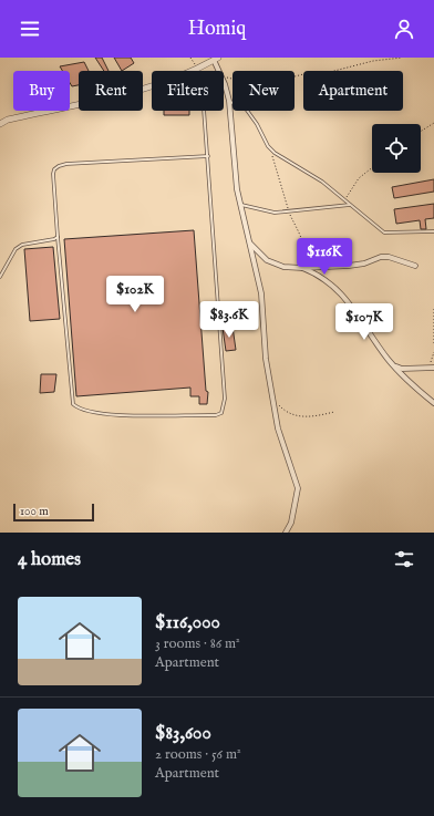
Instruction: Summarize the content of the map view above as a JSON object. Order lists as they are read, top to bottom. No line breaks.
{"scale_bar":"100 m","page":{"header":"Homiq","chip":["Buy","Rent","Filters","New","Apartment"],"price":["$116K","$102K","$83.6K","$107K"],"scale":"100 m","heading":"4 homes","list":[{"name":"$116,000","note":"3 rooms · 86 m² · Apartment"},{"name":"$83,600","note":"2 rooms · 56 m² · Apartment"}]}}
